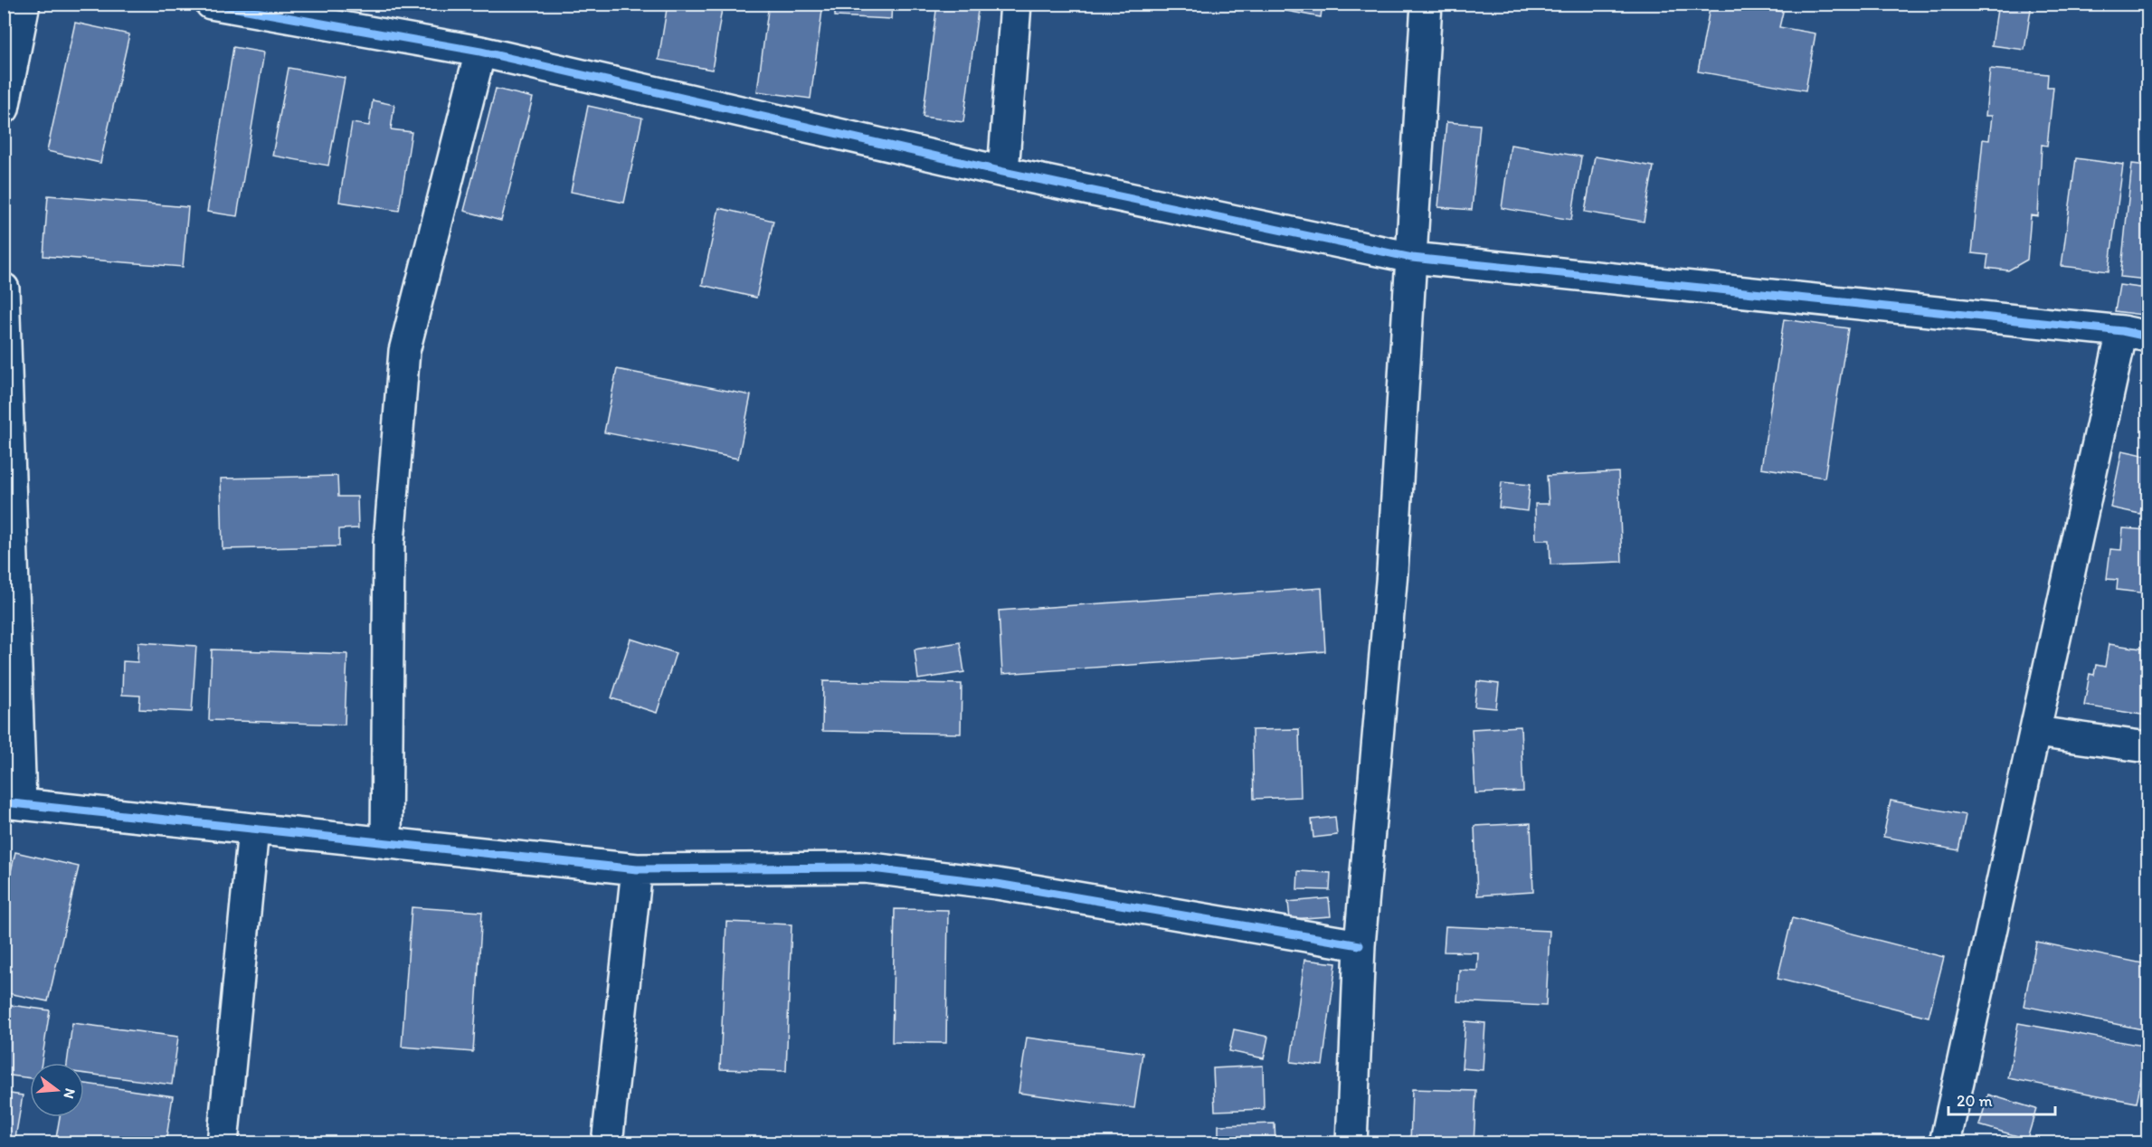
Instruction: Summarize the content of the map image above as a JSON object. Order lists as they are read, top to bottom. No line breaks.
{"scale_bar":"20 m","north":"right"}
